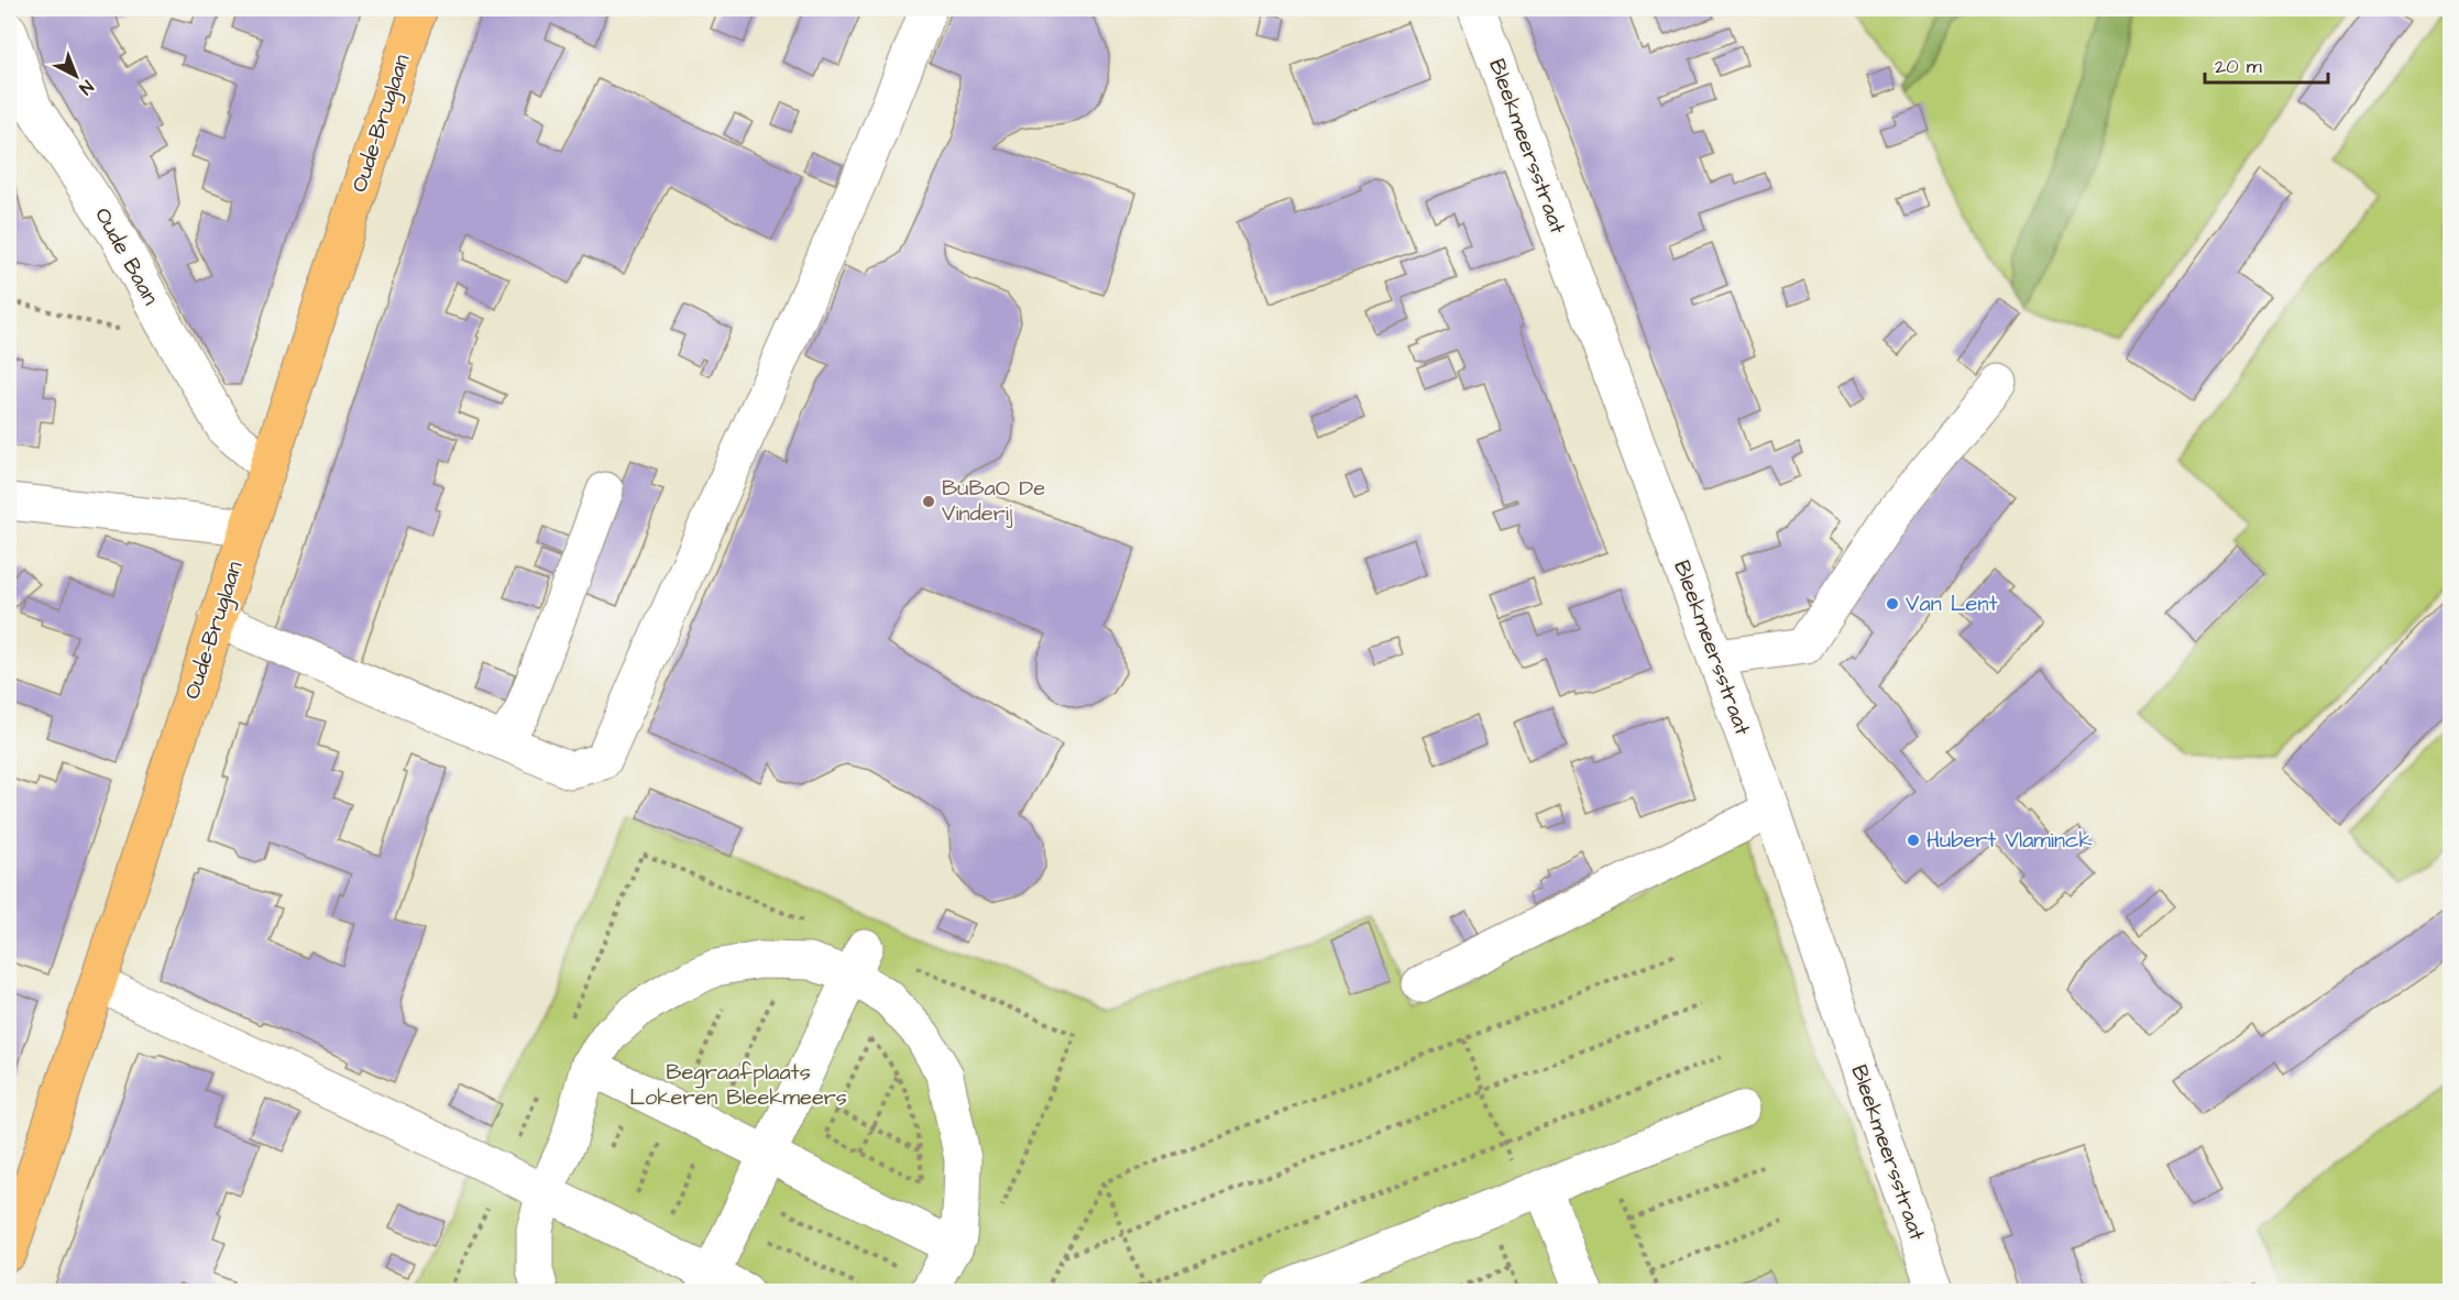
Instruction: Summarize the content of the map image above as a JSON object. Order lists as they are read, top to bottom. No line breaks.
{"streets":{"main road":["Oude-Bruglaan"],"street":["Bleekmeersstraat","Oude Baan"]},"crossings":[["Oude-Bruglaan","Oude Baan"]],"parks":["Begraafplaats Lokeren Bleekmeers"],"places":["BuBaO De Vinderij","Van Lent","Hubert Vlaminck"],"scale_bar":"20 m","north":"bottom right"}
